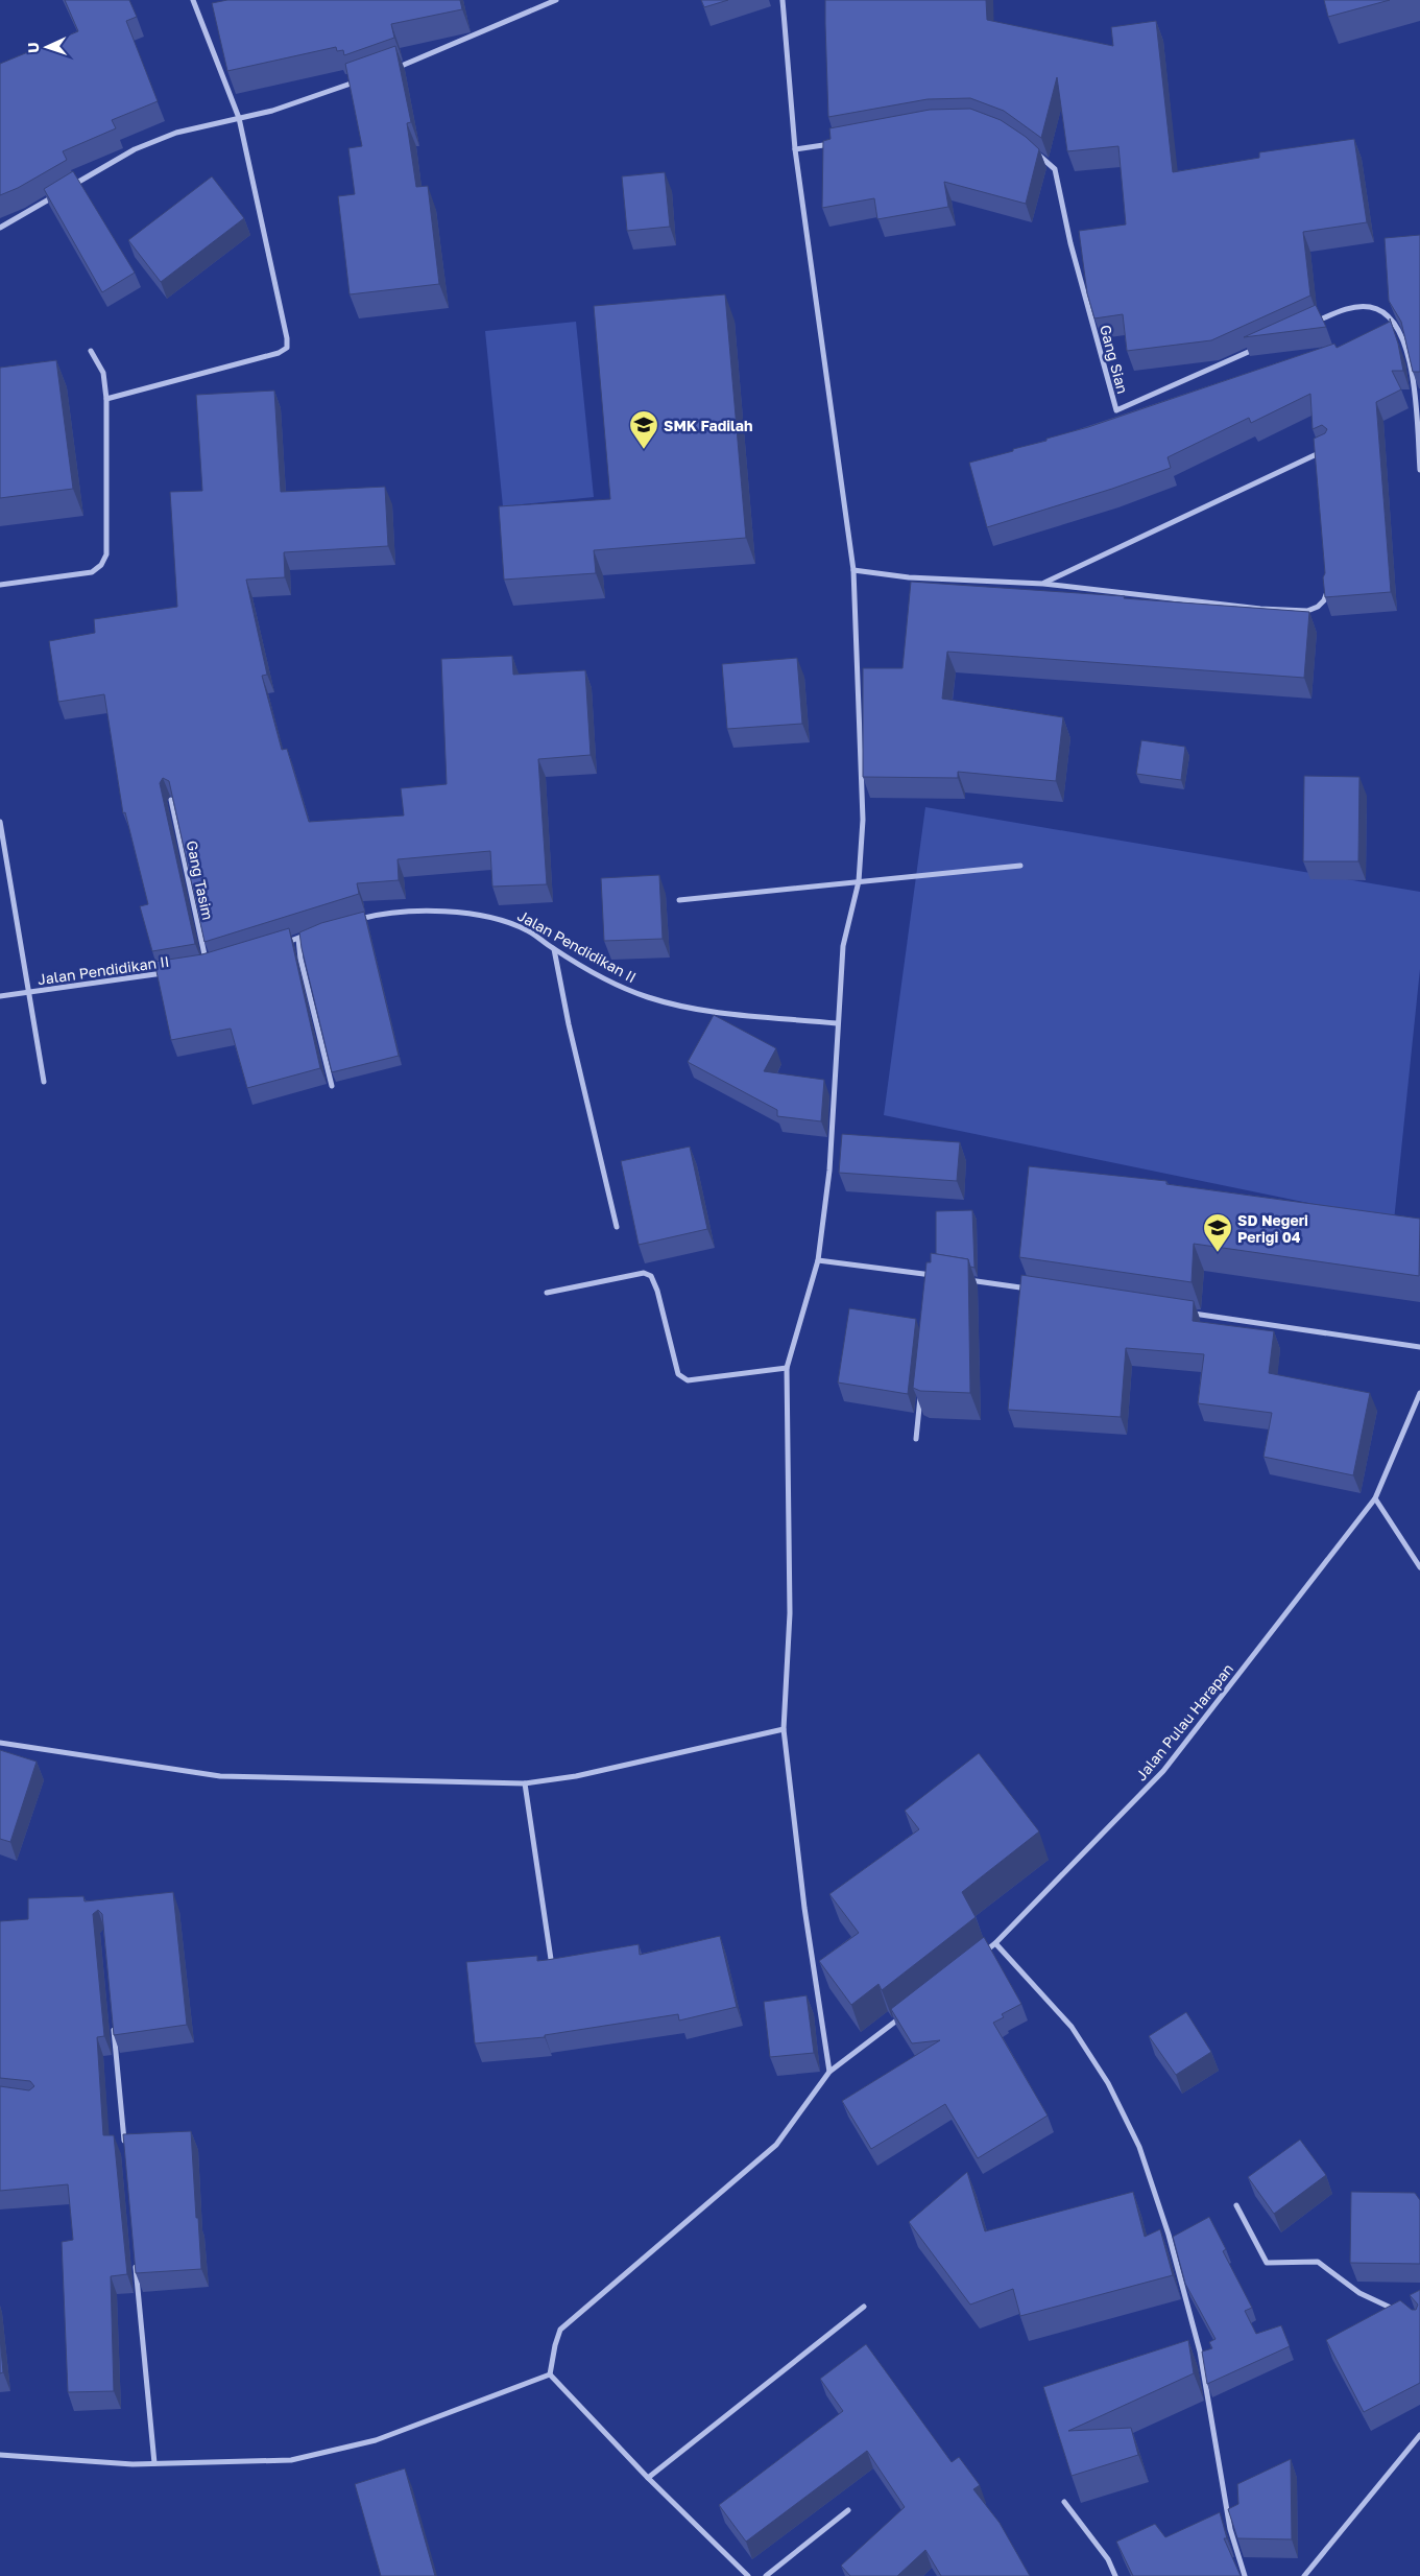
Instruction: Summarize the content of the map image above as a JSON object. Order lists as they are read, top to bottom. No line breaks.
{"streets":{"street":["Gang Sian","Gang Tasim","Jalan Pendidikan II","Jalan Pulau Harapan"]},"places":{"school or university":["SMK Fadilah","SD Negeri Perigi 04"]},"north":"left"}
